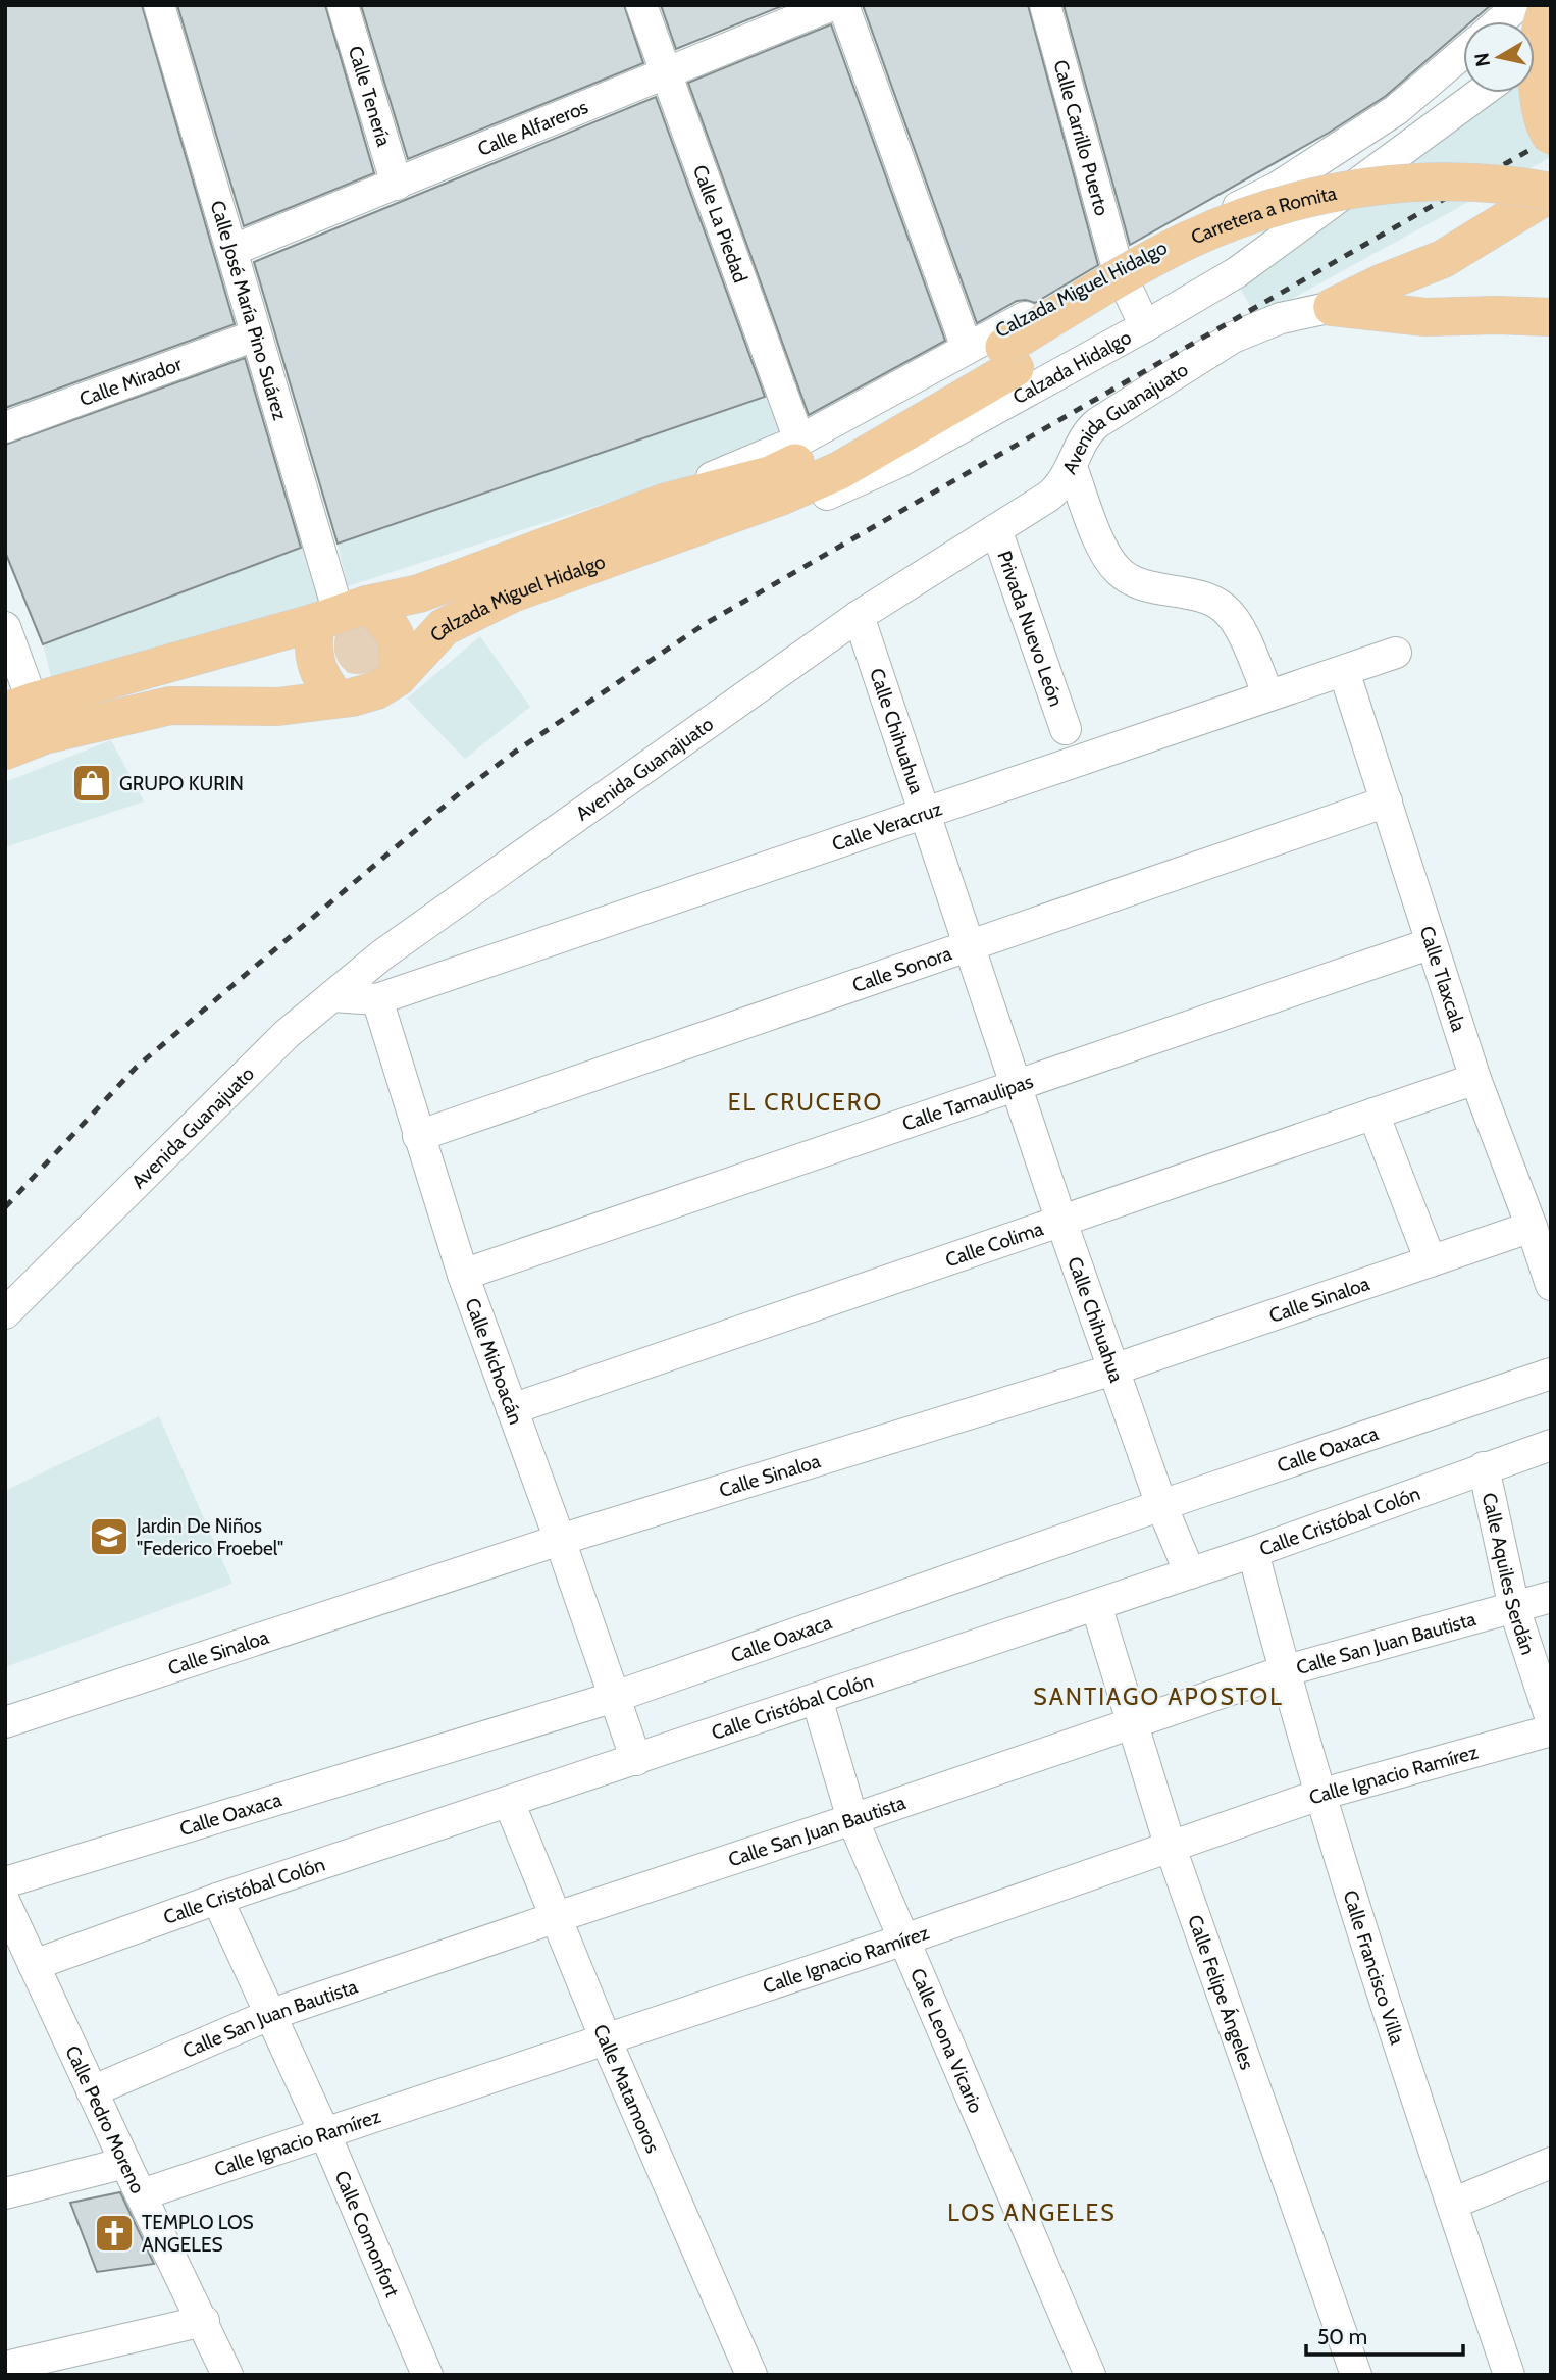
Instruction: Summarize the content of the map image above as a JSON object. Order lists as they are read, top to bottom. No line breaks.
{"streets":{"main road":["Carretera a Romita","Calzada Miguel Hidalgo"],"street":["Calle Tenería","Calle Alfareros","Calle Carrillo Puerto","Calle La Piedad","Calle José María Pino Suárez","Calzada Hidalgo","Calle Mirador","Avenida Guanajuato","Privada Nuevo León","Calle Chihuahua","Calle Veracruz","Calle Sonora","Calle Tlaxcala","Calle Tamaulipas","Calle Colima","Calle Sinaloa","Calle Michoacán","Calle Oaxaca","Calle Cristóbal Colón","Calle Aquiles Serdán","Calle San Juan Bautista","Calle Ignacio Ramírez","Calle Francisco Villa","Calle Felipe Ángeles","Calle Leona Vicario","Calle Matamoros","Calle Pedro Moreno","Calle Comonfort"]},"crossings":[["Calle Tenería","Calle Alfareros"],["Calle Alfareros","Calle La Piedad"],["Calle Alfareros","Calle José María Pino Suárez"],["Calle Carrillo Puerto","Calzada Miguel Hidalgo"],["Calle Carrillo Puerto","Calzada Hidalgo"],["Carretera a Romita","Calzada Miguel Hidalgo"],["Calle La Piedad","Calzada Miguel Hidalgo"],["Calzada Miguel Hidalgo","Calle José María Pino Suárez"],["Calzada Miguel Hidalgo","Calzada Hidalgo"],["Calle José María Pino Suárez","Calle Mirador"],["Avenida Guanajuato","Privada Nuevo León"],["Avenida Guanajuato","Calle Chihuahua"],["Calle Chihuahua","Calle Veracruz"],["Calle Chihuahua","Calle Sonora"],["Calle Chihuahua","Calle Tamaulipas"],["Calle Chihuahua","Calle Colima"],["Calle Chihuahua","Calle Sinaloa"],["Calle Chihuahua","Calle Oaxaca"],["Calle Chihuahua","Calle Cristóbal Colón"],["Calle Veracruz","Calle Tlaxcala"],["Calle Veracruz","Calle Michoacán"],["Calle Sonora","Calle Tlaxcala"],["Calle Sonora","Calle Michoacán"],["Calle Tlaxcala","Calle Tamaulipas"],["Calle Tlaxcala","Calle Colima"],["Calle Tlaxcala","Calle Sinaloa"],["Calle Tamaulipas","Calle Michoacán"],["Calle Colima","Calle Michoacán"],["Calle Sinaloa","Calle Michoacán"],["Calle Michoacán","Calle Oaxaca"],["Calle Michoacán","Calle Cristóbal Colón"],["Calle Cristóbal Colón","Calle Aquiles Serdán"],["Calle Cristóbal Colón","Calle Francisco Villa"],["Calle Cristóbal Colón","Calle Felipe Ángeles"],["Calle Cristóbal Colón","Calle Leona Vicario"],["Calle Cristóbal Colón","Calle Matamoros"],["Calle Cristóbal Colón","Calle Pedro Moreno"],["Calle Cristóbal Colón","Calle Comonfort"],["Calle Aquiles Serdán","Calle San Juan Bautista"],["Calle San Juan Bautista","Calle Francisco Villa"],["Calle San Juan Bautista","Calle Felipe Ángeles"],["Calle San Juan Bautista","Calle Leona Vicario"],["Calle San Juan Bautista","Calle Matamoros"],["Calle San Juan Bautista","Calle Pedro Moreno"],["Calle San Juan Bautista","Calle Comonfort"],["Calle Ignacio Ramírez","Calle Francisco Villa"],["Calle Ignacio Ramírez","Calle Felipe Ángeles"],["Calle Ignacio Ramírez","Calle Leona Vicario"],["Calle Ignacio Ramírez","Calle Matamoros"],["Calle Ignacio Ramírez","Calle Pedro Moreno"],["Calle Ignacio Ramírez","Calle Comonfort"]],"districts":["EL CRUCERO","SANTIAGO APOSTOL","LOS ANGELES"],"places":{"shop":["GRUPO KURIN"],"school or university":["Jardin De Niños \"Federico Froebel\""],"church":["TEMPLO LOS ANGELES"]},"scale_bar":"50 m","north":"left"}
